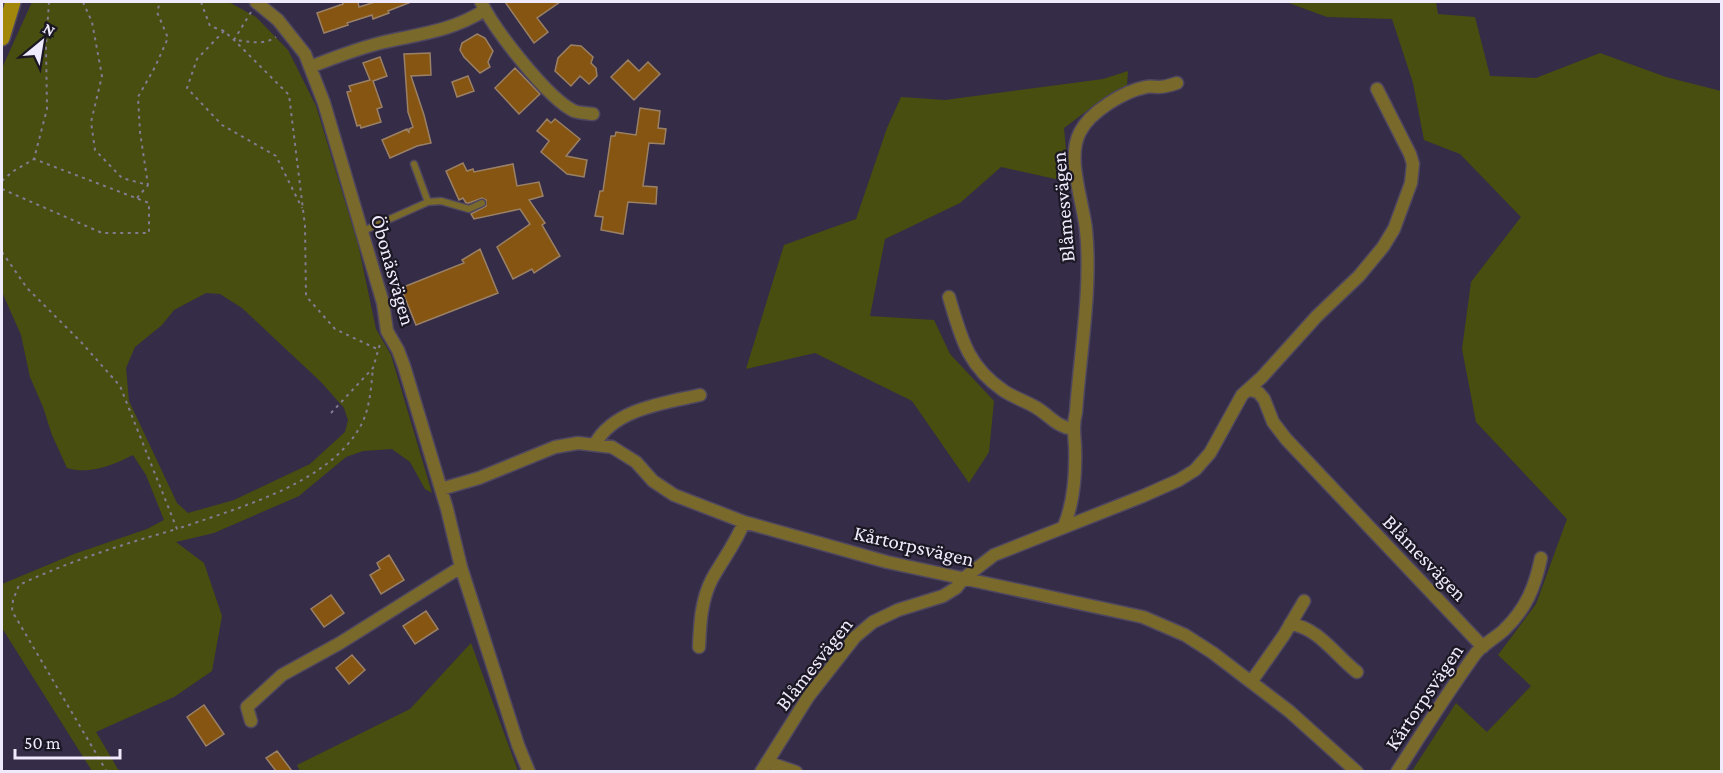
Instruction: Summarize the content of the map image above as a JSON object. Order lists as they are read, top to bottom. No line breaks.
{"streets":{"street":["Blåmesvägen","Öbonäsvägen","Kårtorpsvägen"]},"crossings":[["Blåmesvägen","Kårtorpsvägen"],["Öbonäsvägen","Kårtorpsvägen"]],"scale_bar":"50 m","north":"top right"}
